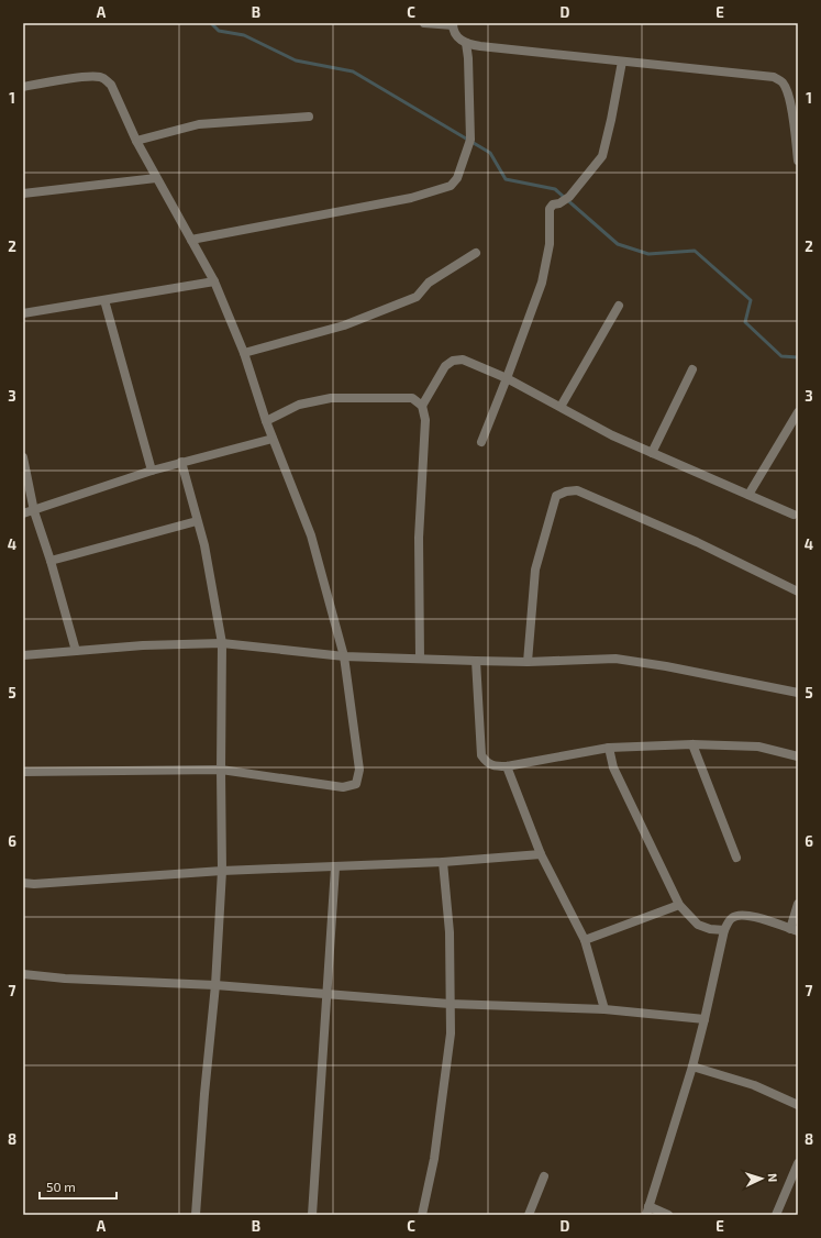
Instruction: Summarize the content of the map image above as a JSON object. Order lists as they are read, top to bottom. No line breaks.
{"scale_bar":"50 m","north":"right","grid":{"columns":["A","B","C","D","E"],"rows":["1","2","3","4","5","6","7","8"]}}
